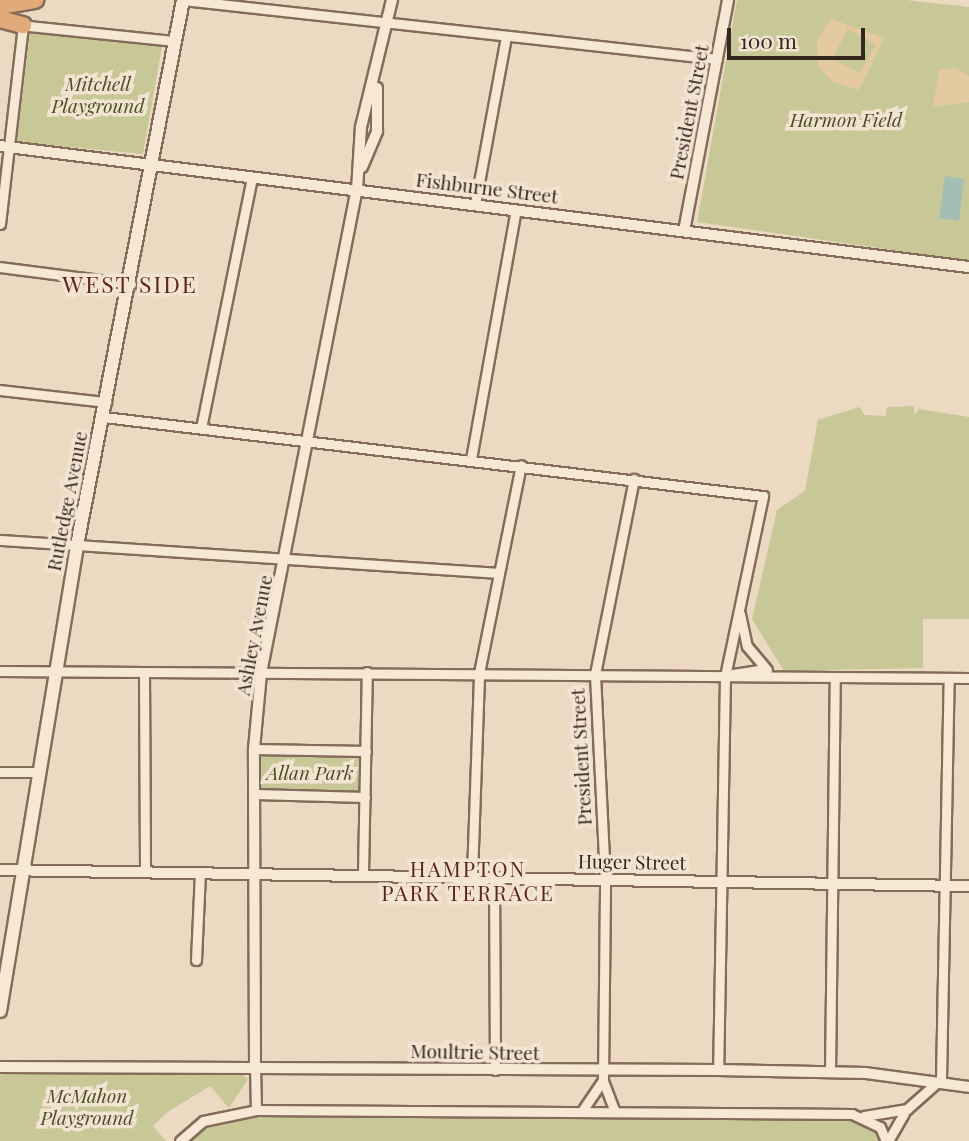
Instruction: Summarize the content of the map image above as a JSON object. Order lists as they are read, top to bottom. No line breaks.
{"streets":{"main road":["Rutledge Avenue"],"street":["President Street","Fishburne Street","Ashley Avenue","Huger Street","Moultrie Street"]},"crossings":[["President Street","Fishburne Street"],["President Street","Huger Street"],["President Street","Moultrie Street"],["Fishburne Street","Rutledge Avenue"],["Fishburne Street","Ashley Avenue"],["Rutledge Avenue","Huger Street"],["Ashley Avenue","Huger Street"],["Ashley Avenue","Moultrie Street"]],"districts":["WEST SIDE","HAMPTON PARK TERRACE"],"parks":["Mitchell Playground","Harmon Field","Allan Park","McMahon Playground"],"scale_bar":"100 m"}
